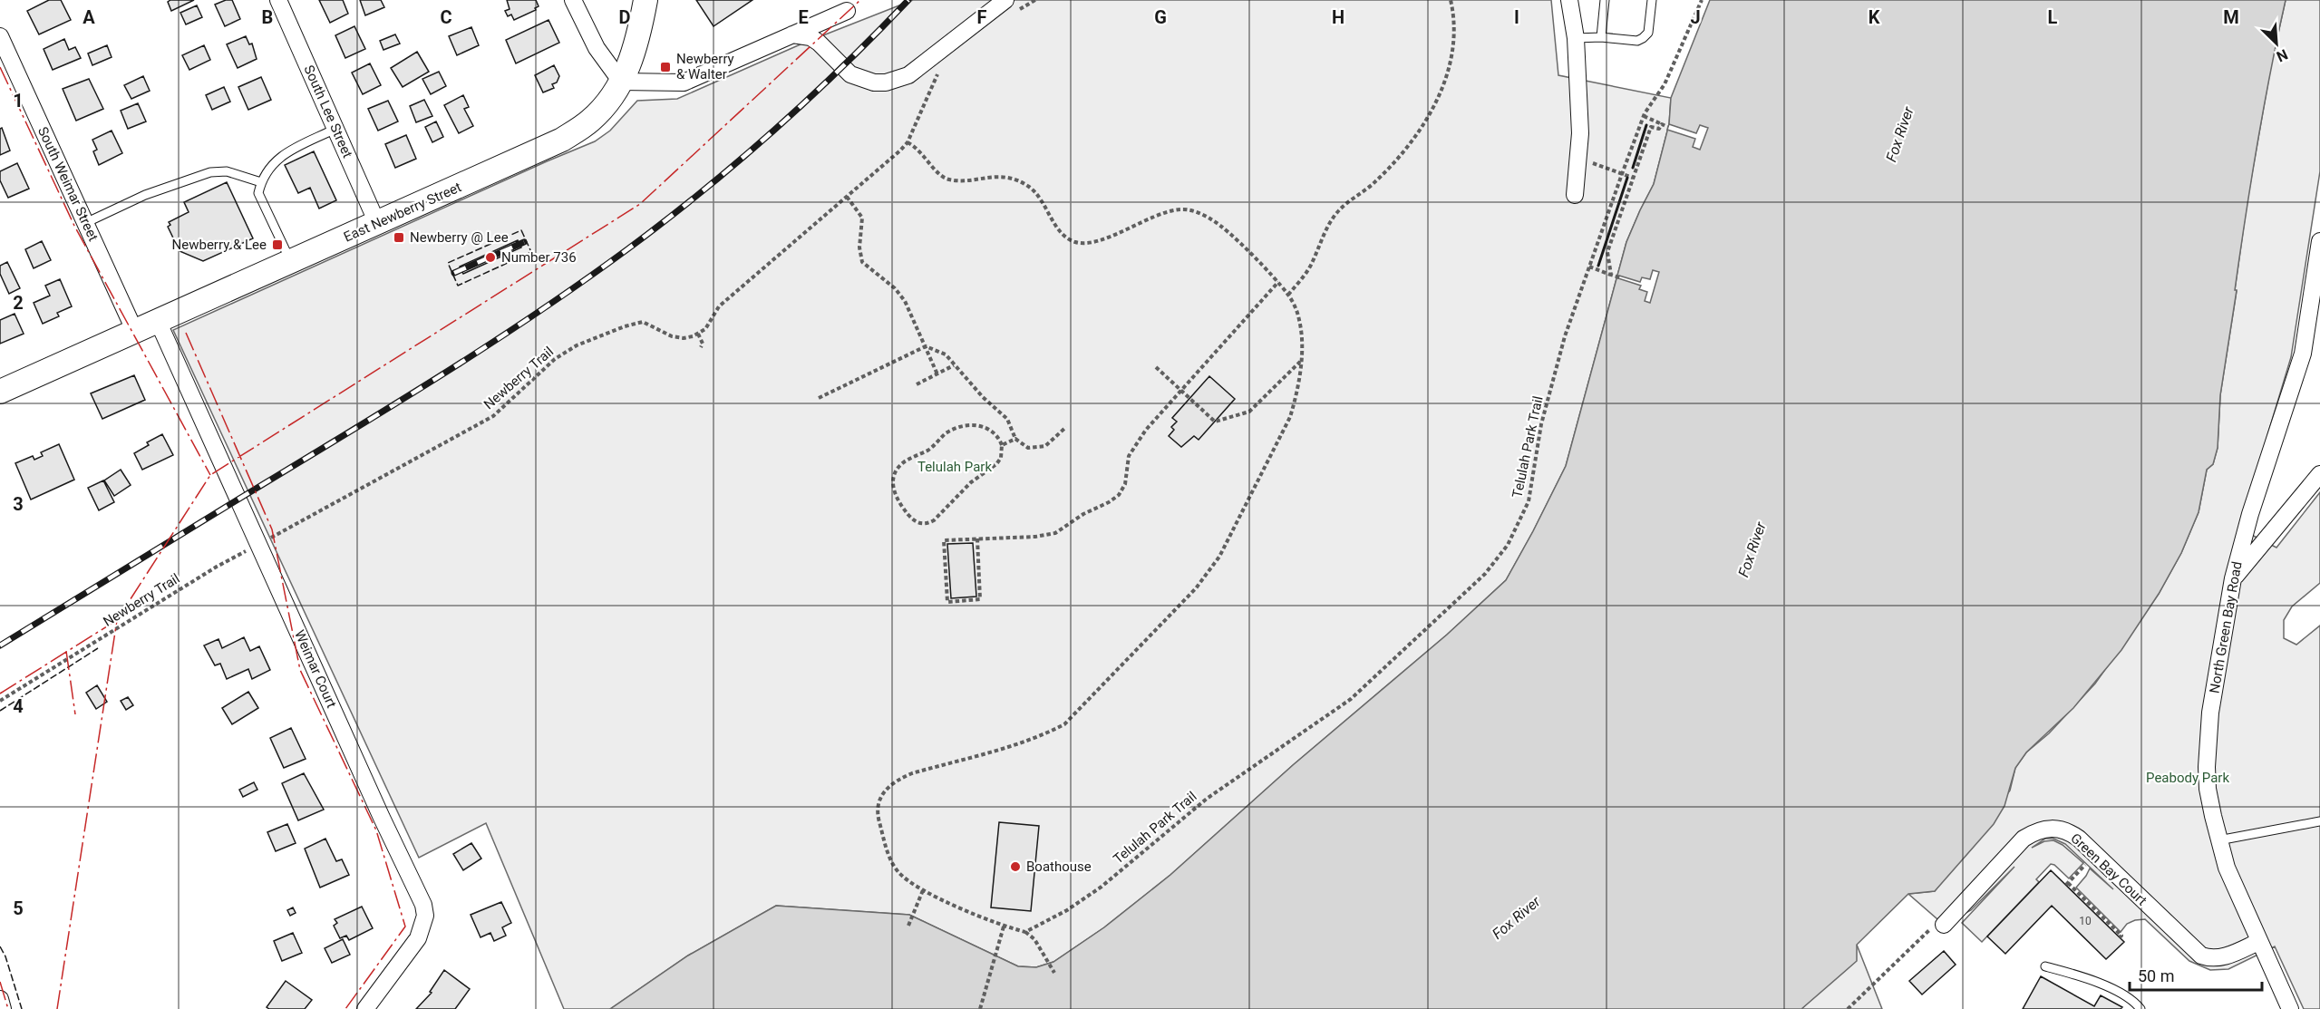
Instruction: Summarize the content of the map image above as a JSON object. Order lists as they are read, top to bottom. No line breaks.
{"streets":{"main road":["East Newberry Street"],"street":["South Lee Street","South Weimar Street","North Green Bay Road","Weimar Court","Green Bay Court"],"path":["Newberry Trail","Telulah Park Trail"]},"crossings":[["South Lee Street","East Newberry Street"],["South Weimar Street","East Newberry Street"],["East Newberry Street","Weimar Court"],["Newberry Trail","Weimar Court"],["North Green Bay Road","Green Bay Court"]],"water":["Fox River"],"parks":["Telulah Park","Peabody Park"],"places":{"transit":["Newberry & Walter","Newberry @ Lee","Newberry & Lee"],"other":["Number 736","Boathouse"]},"house_numbers":["10"],"scale_bar":"50 m","north":"bottom right","grid":{"columns":["A","B","C","D","E","F","G","H","I","J","K","L","M"],"rows":["1","2","3","4","5"]}}
